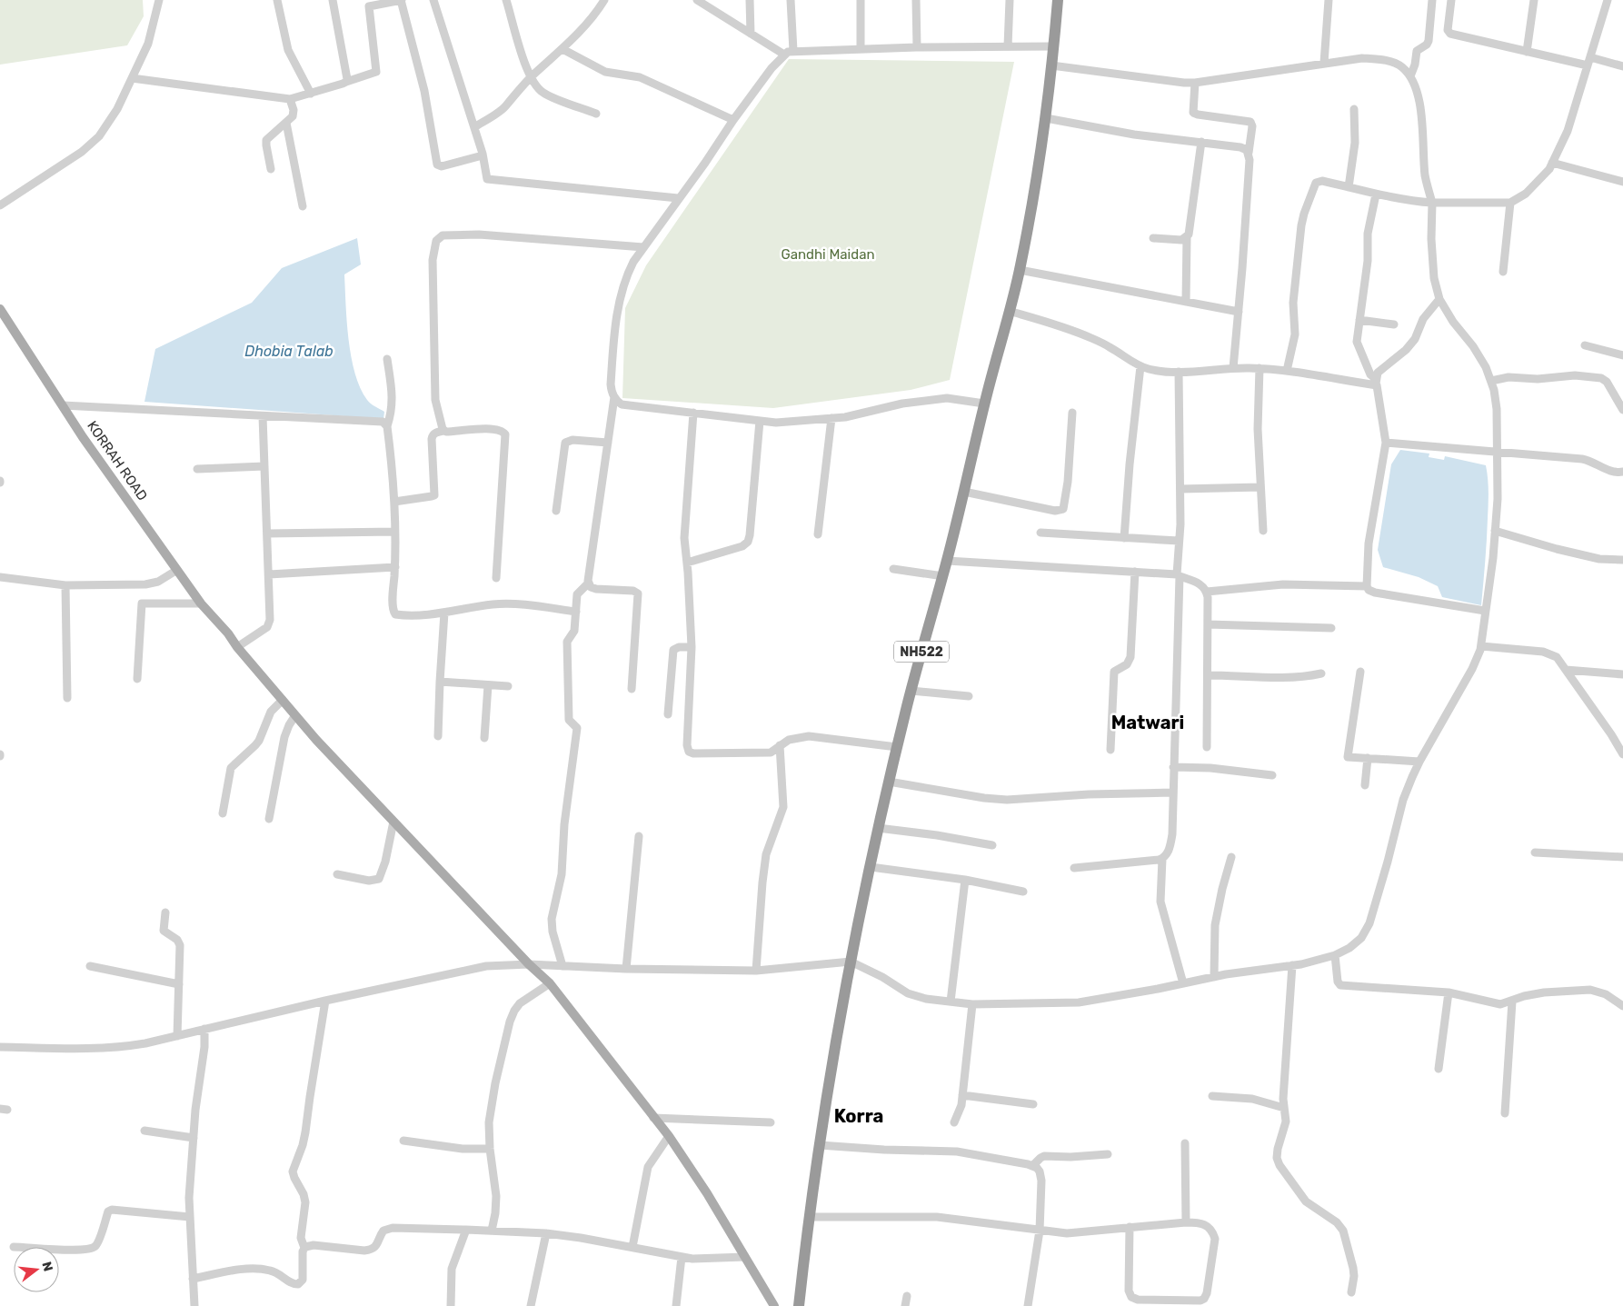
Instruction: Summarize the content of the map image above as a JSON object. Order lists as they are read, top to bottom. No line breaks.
{"streets":{"highway":["NH522"],"main road":["KORRAH ROAD"]},"districts":["Matwari","Korra"],"water":["Dhobia Talab"],"parks":["Gandhi Maidan"],"north":"right"}
